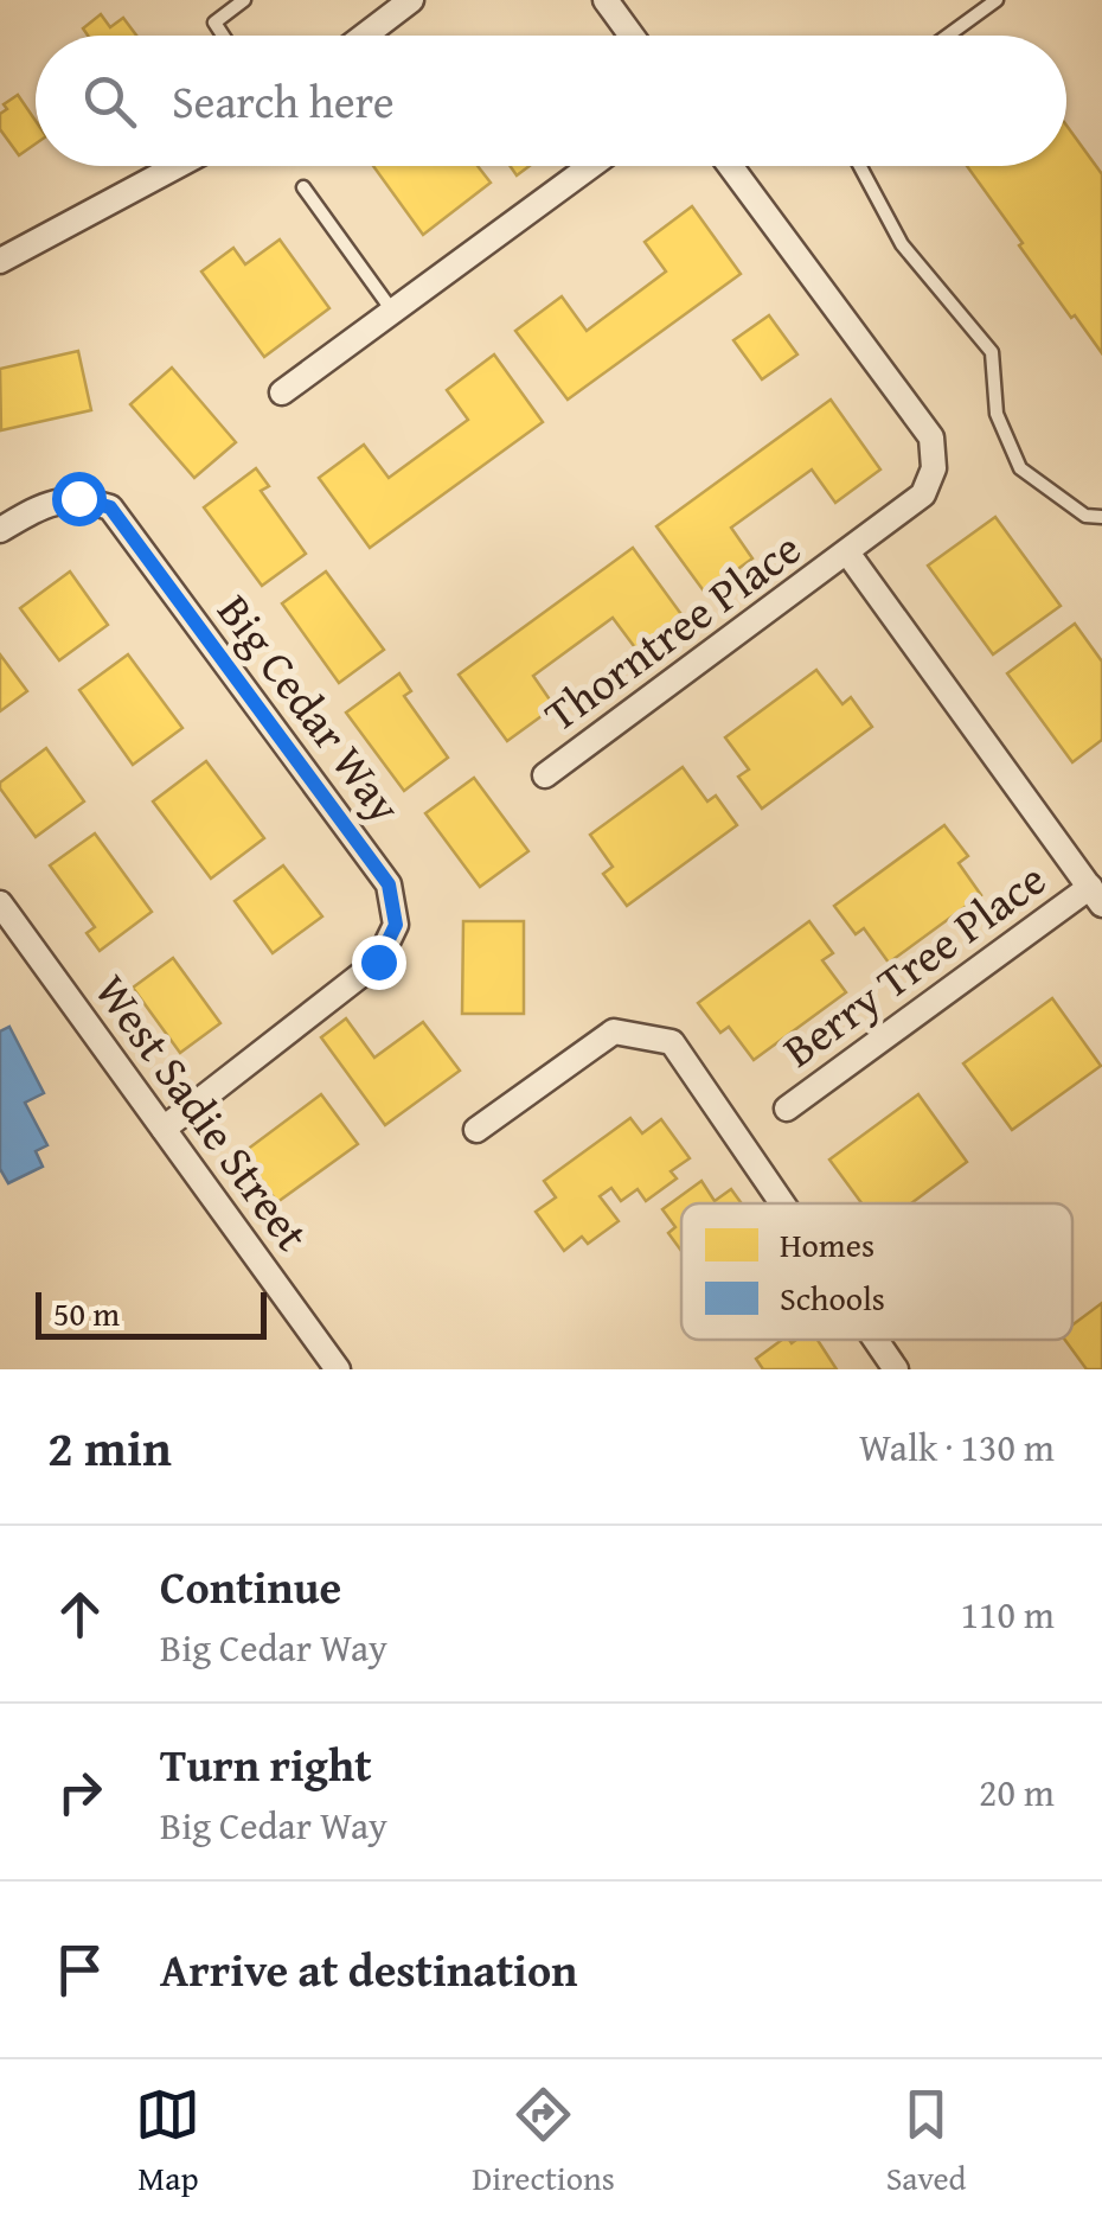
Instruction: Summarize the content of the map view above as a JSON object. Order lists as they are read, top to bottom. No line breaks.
{"streets":{"street":["Thorntree Place","Big Cedar Way","Berry Tree Place","West Sadie Street"]},"crossings":[["Big Cedar Way","West Sadie Street"]],"legend":["Homes","Schools"],"scale_bar":"50 m","page":{"search":"Search here","scale":"50 m","heading":["2 min","Walk · 130 m"],"list":[["Continue","Big Cedar Way","110 m"],["Turn right","Big Cedar Way","20 m"],"Arrive at destination"],"nav":["Map","Directions","Saved"]}}
